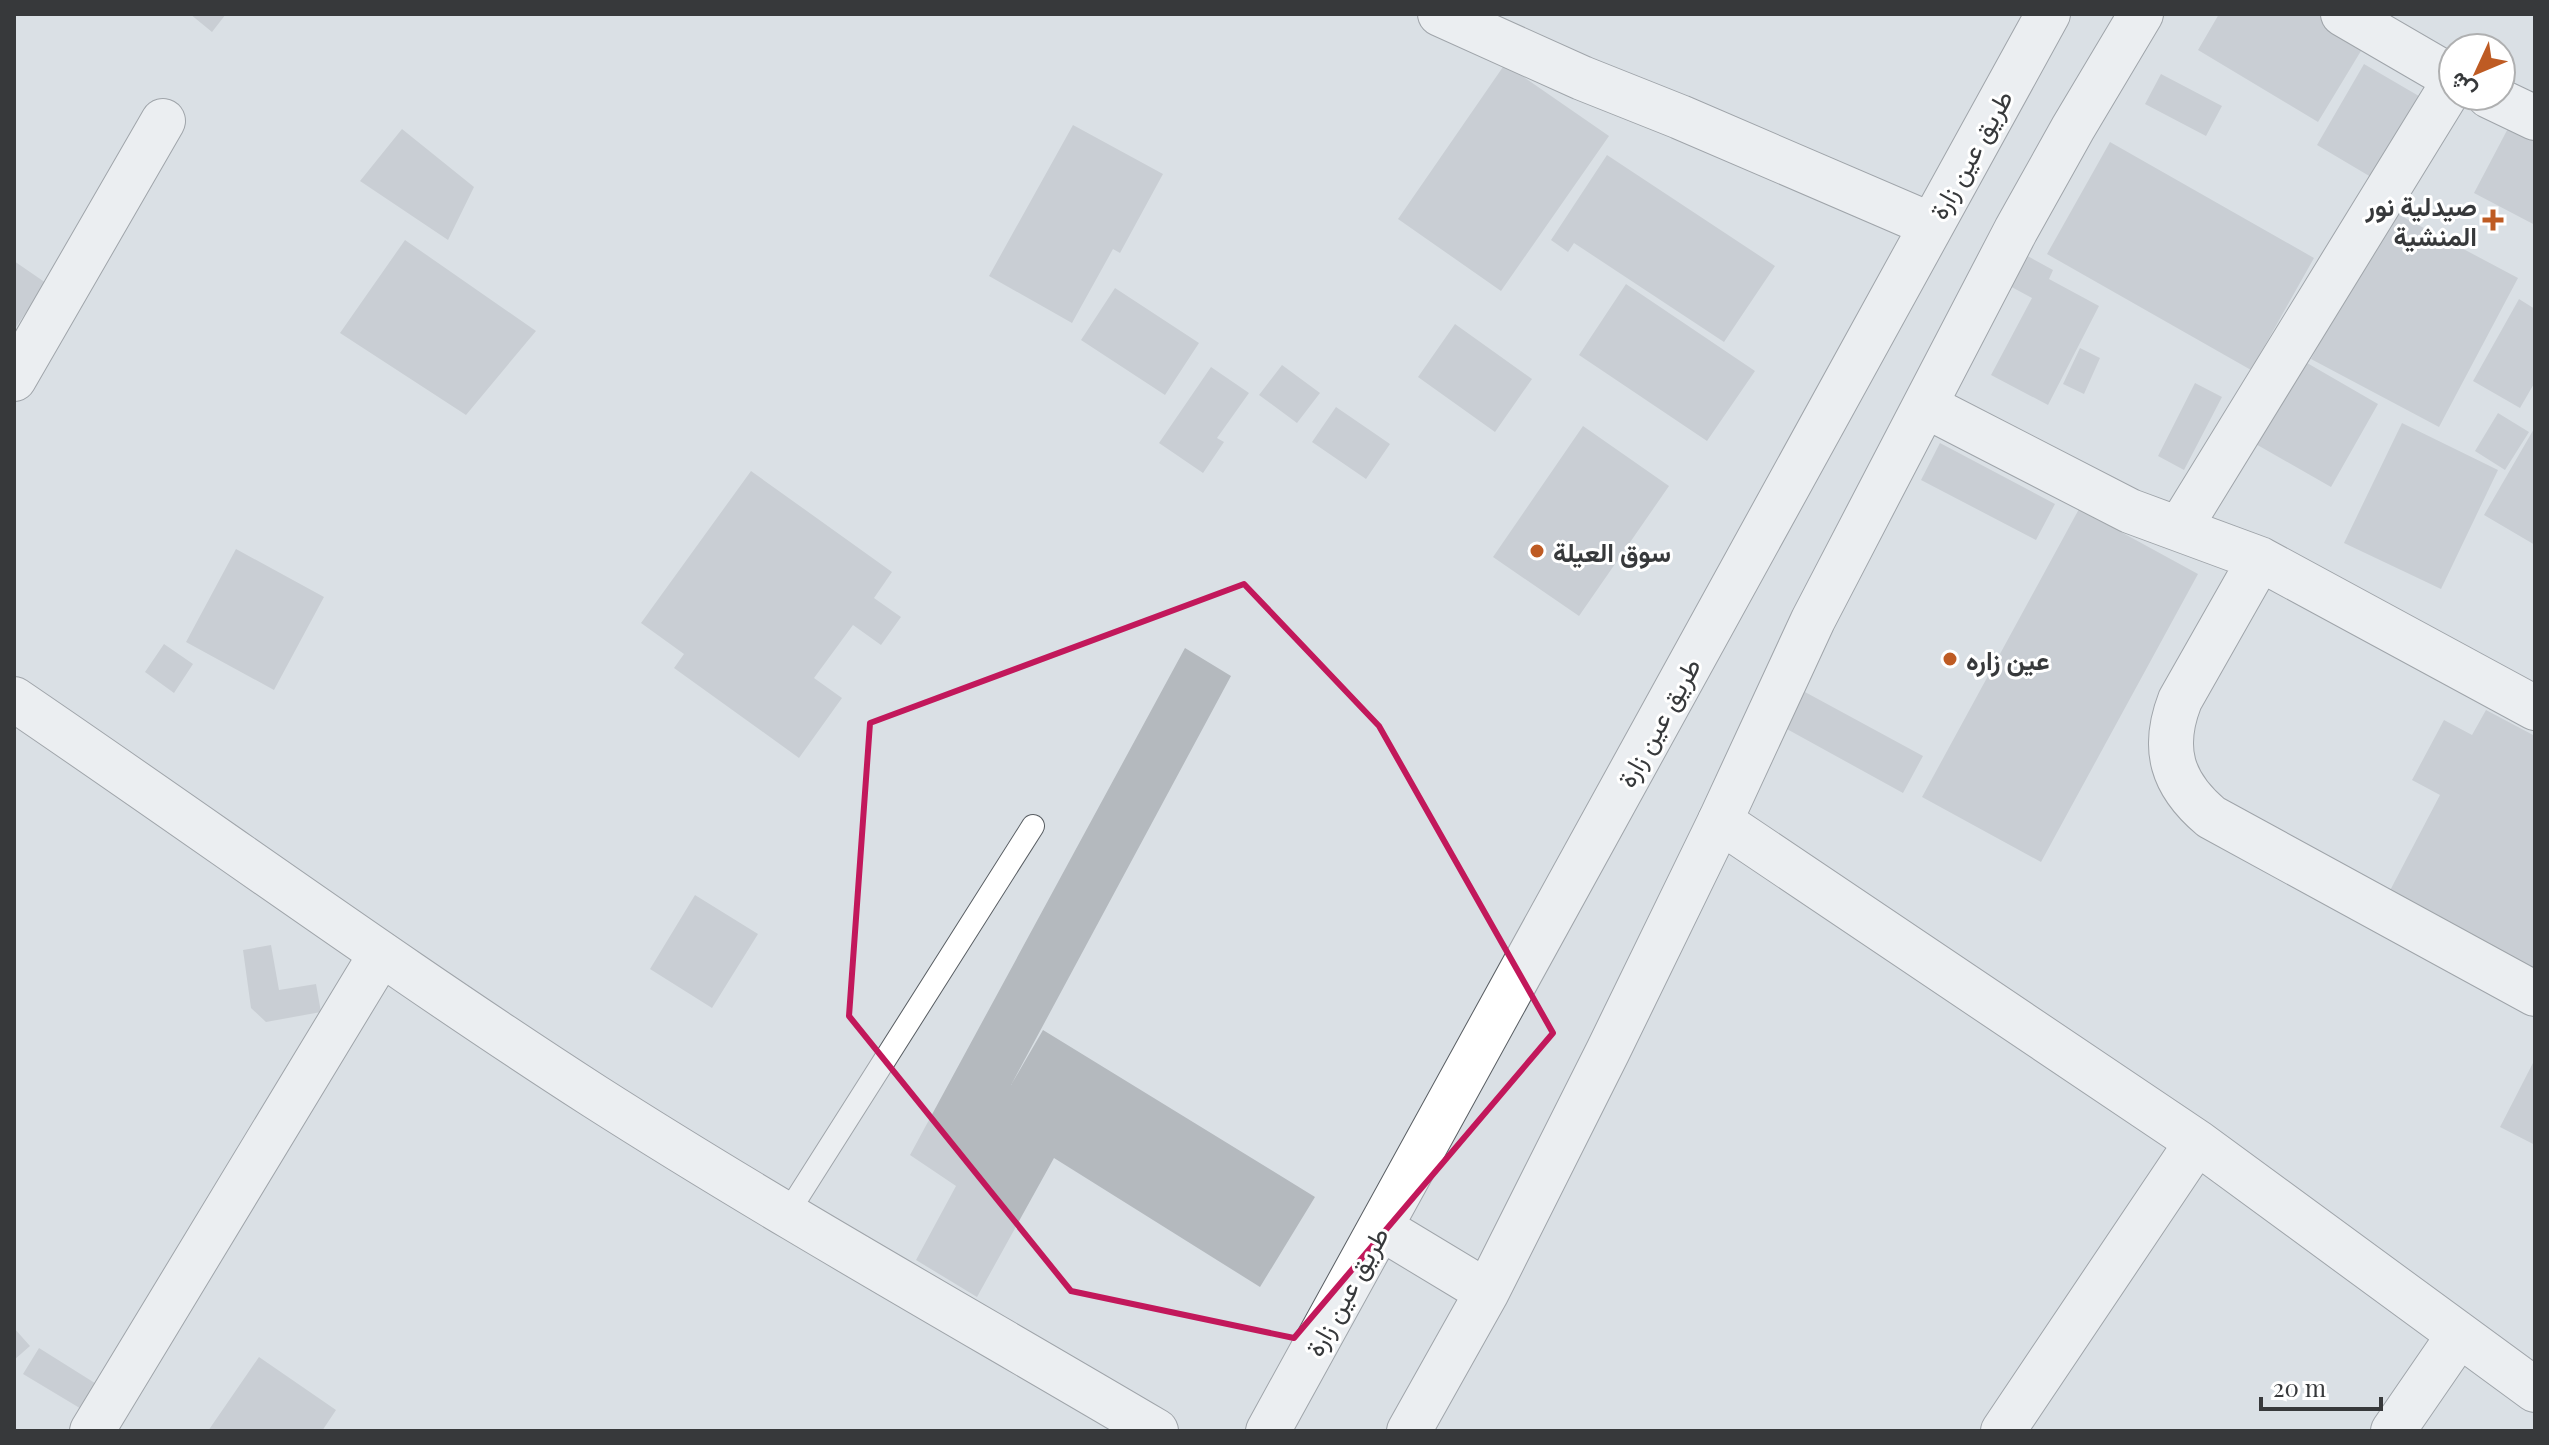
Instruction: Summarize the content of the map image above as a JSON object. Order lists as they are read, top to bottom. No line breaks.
{"streets":{"street":["طريق عين زارة"]},"places":{"health":["صيدلية نور المنشية"],"other":["سوق العيلة","عين زاره"]},"scale_bar":"20 m","north":"bottom left"}
